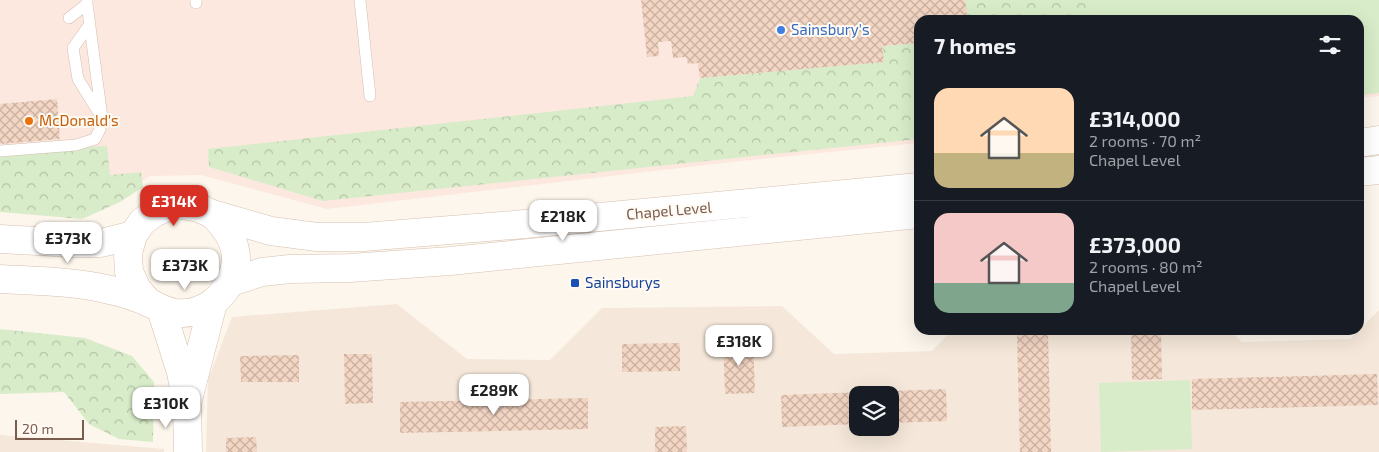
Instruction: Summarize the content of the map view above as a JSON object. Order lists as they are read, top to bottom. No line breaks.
{"streets":{"main road":["Chapel Level"]},"places":{"other":["Sainsbury's","McDonald's"],"transit":["Sainsburys"]},"scale_bar":"20 m","page":{"heading":"7 homes","list":[{"name":"£314,000","note":"2 rooms · 70 m² · Chapel Level"},{"name":"£373,000","note":"2 rooms · 80 m² · Chapel Level"}],"price":["£314K","£218K","£373K","£373K","£318K","£289K","£310K"],"scale":"20 m"}}
